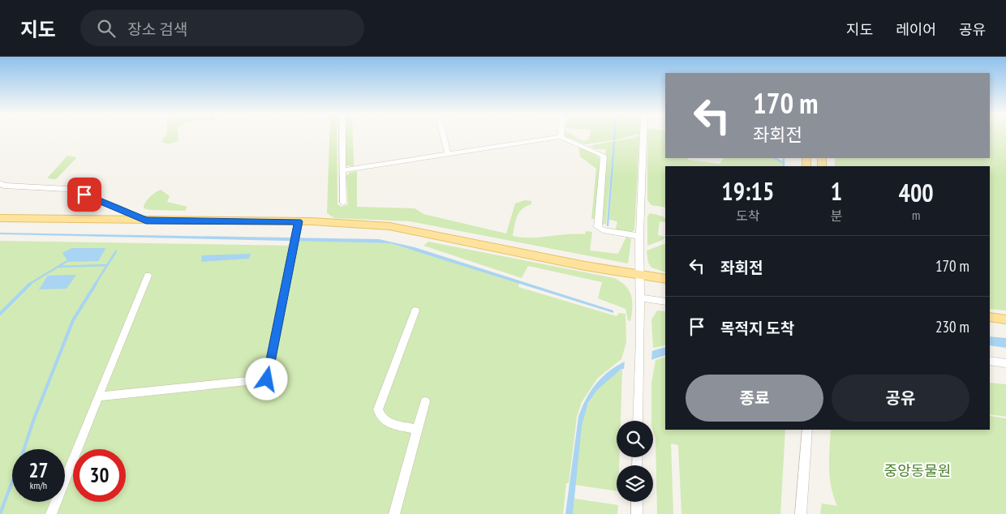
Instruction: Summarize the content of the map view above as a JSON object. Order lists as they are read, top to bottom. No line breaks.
{"parks":["중앙동물원"],"page":{"header":"지도","search":"장소 검색","nav":["지도","레이어","공유"],"turn":["170 m","좌회전"],"eta":["19:15","도착","1","분","400","m"],"list":[{"name":"좌회전","value":"170 m"},{"name":"목적지 도착","value":"230 m"}],"buttons":["종료","공유"],"speed":"27 km/h","limit":"30"}}
